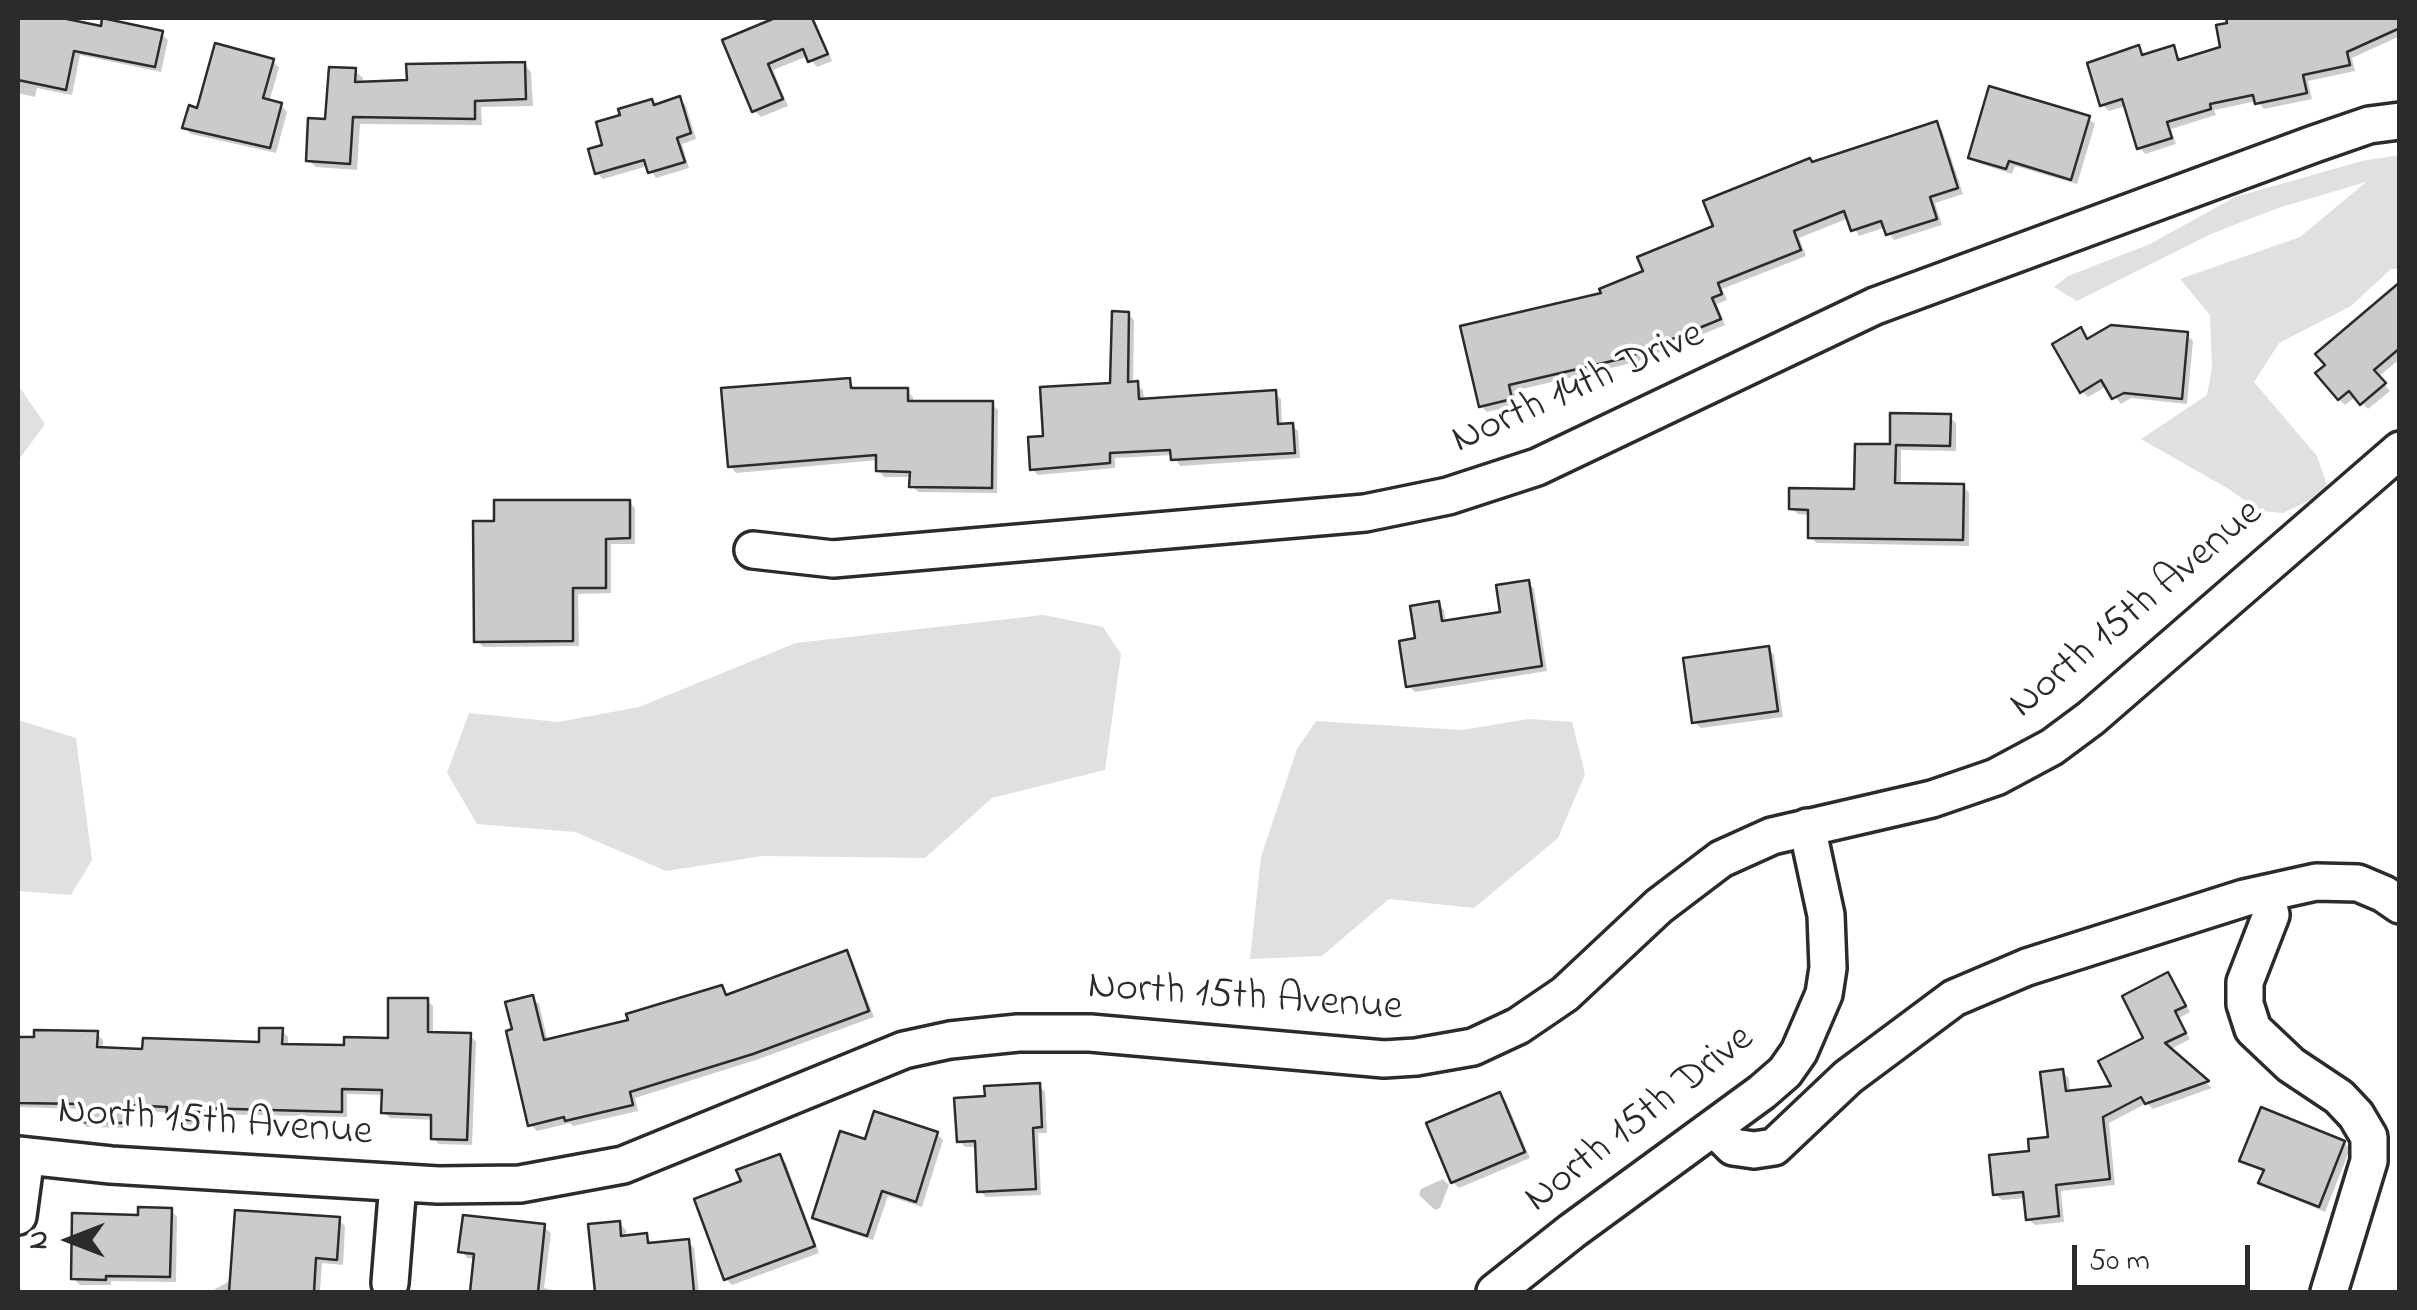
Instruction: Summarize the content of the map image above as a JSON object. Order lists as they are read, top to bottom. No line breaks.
{"streets":{"street":["North 14th Drive","North 15th Avenue","North 15th Drive"]},"crossings":[["North 15th Avenue","North 15th Drive"]],"scale_bar":"50 m","north":"left"}
